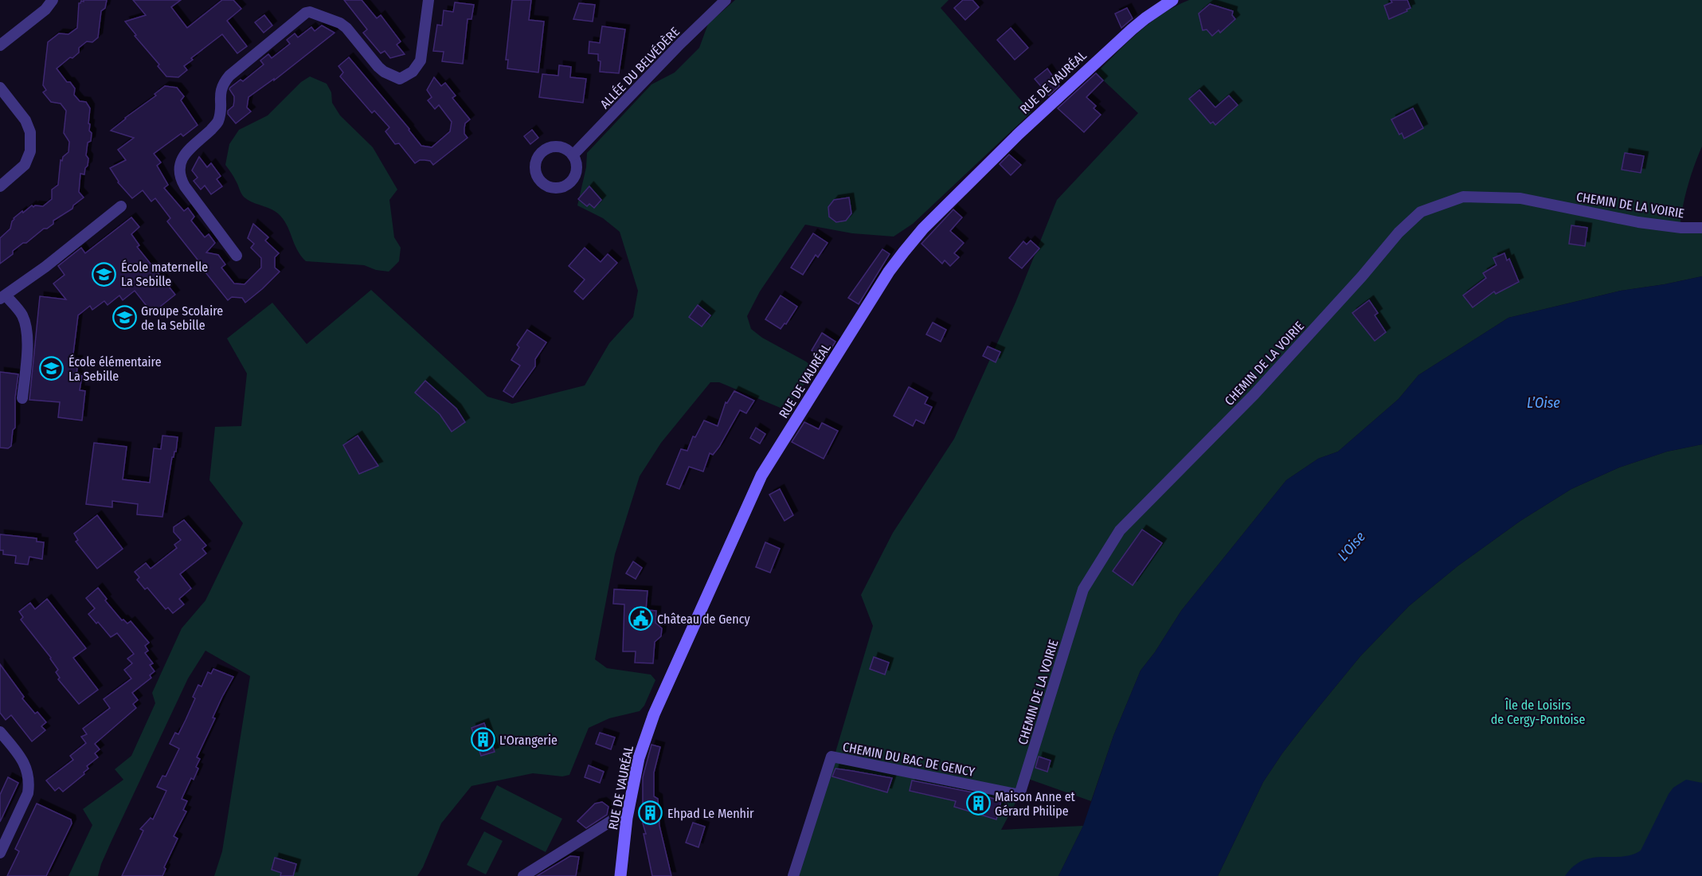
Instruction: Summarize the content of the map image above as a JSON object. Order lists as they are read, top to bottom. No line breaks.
{"streets":{"street":["ALLÉE DU BELVÉDÈRE","RUE DE VAURÉAL","CHEMIN DE LA VOIRIE","CHEMIN DU BAC DE GENCY"]},"crossings":[["CHEMIN DE LA VOIRIE","CHEMIN DU BAC DE GENCY"]],"water":["L’Oise","L'Oise"],"parks":["Île de Loisirs de Cergy-Pontoise"],"places":{"school or university":["École maternelle La Sebille","Groupe Scolaire de la Sebille","École élémentaire La Sebille"],"public building":["Château de Gency"],"building":["L'Orangerie","Maison Anne et Gérard Philipe","Ehpad Le Menhir"]}}
